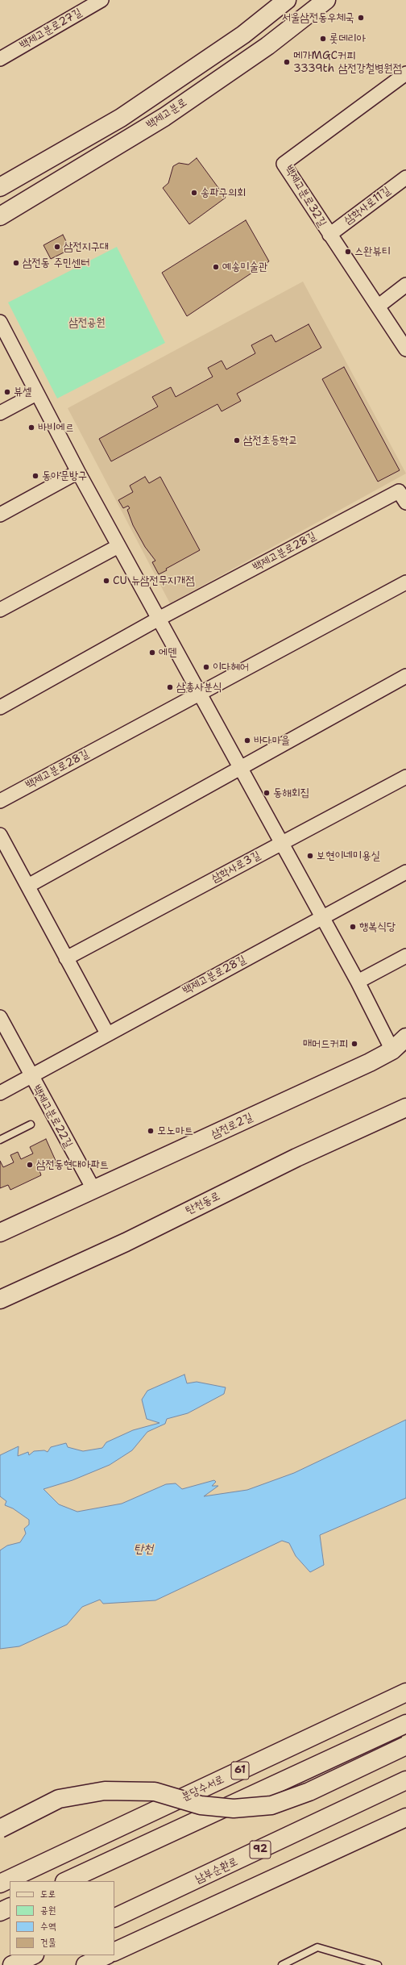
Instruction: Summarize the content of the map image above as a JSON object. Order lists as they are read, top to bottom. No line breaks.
{"streets":{"main road":["백제고분로","삼전로2길","탄천동로","61","분당수서로","92","남부순환로"],"street":["백제고분로27길","백제고분로32길","삼학사로11길","백제고분로28길","삼학사로3길","백제고분로22길"]},"crossings":[["백제고분로32길","삼학사로11길"],["백제고분로28길","백제고분로22길"],["백제고분로22길","삼전로2길"]],"water":["탄천"],"parks":["삼전공원"],"places":["서울삼전동우체국","롯데리아","메가MGC커피 3339th 삼전강철병원점","송파구의회","삼전지구대","스완뷰티","삼전동 주민센터","예송미술관","뷰셀","바비에르","삼전초등학교","동아문방구","CU 뉴삼전무지개점","에덴","이다헤어","삼총사분식","바다마을","동해회집","보현이네미용실","행복식당","매머드커피","모노마트","삼전동현대아파트"],"legend":["도로","공원","수역","건물"]}
